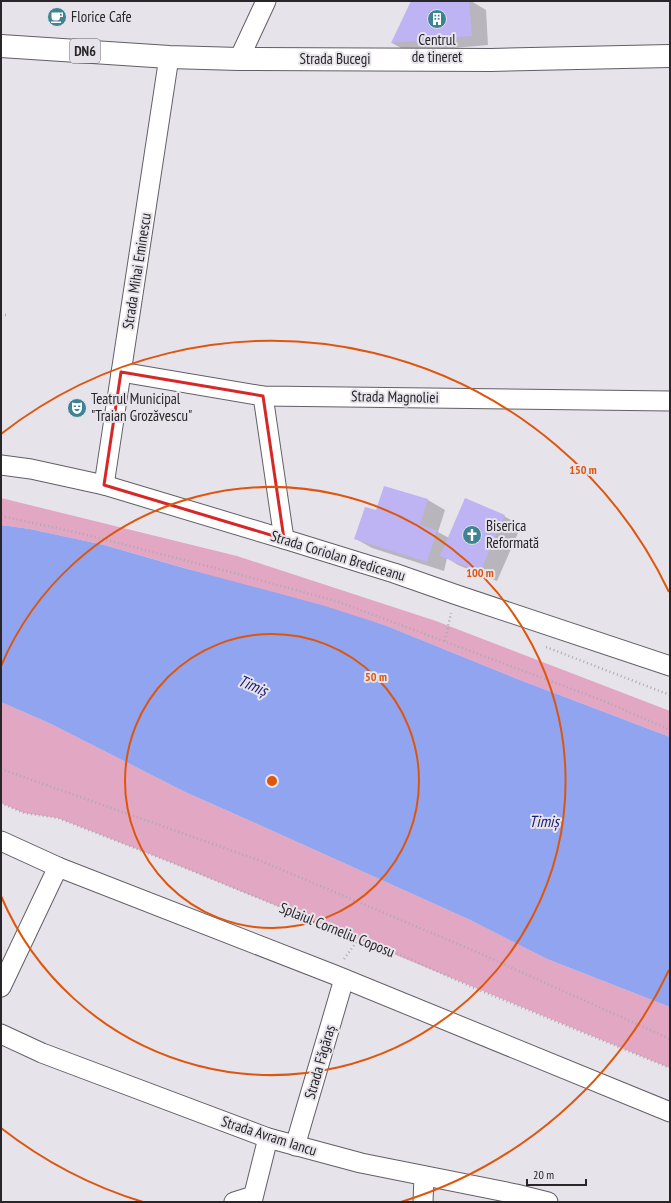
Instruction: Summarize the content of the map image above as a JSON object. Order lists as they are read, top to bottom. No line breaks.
{"streets":{"main road":["DN6","Strada Bucegi"],"street":["Strada Mihai Eminescu","Strada Magnoliei","Strada Coriolan Brediceanu","Strada Făgăraș","Strada Avram Iancu"],"path":["Splaiul Corneliu Coposu"]},"crossings":[["Strada Bucegi","Strada Mihai Eminescu"],["Strada Mihai Eminescu","Strada Magnoliei"],["Strada Mihai Eminescu","Strada Coriolan Brediceanu"],["Strada Făgăraș","Strada Avram Iancu"]],"water":["Timiș"],"places":{"cafe":["Florice Cafe"],"building":["Centrul de tineret"],"theatre":["Teatrul Municipal \"Traian Grozăvescu\""],"church":["Biserica Reformată"]},"scale_bar":"20 m","rings":["150 m","100 m","50 m"]}
